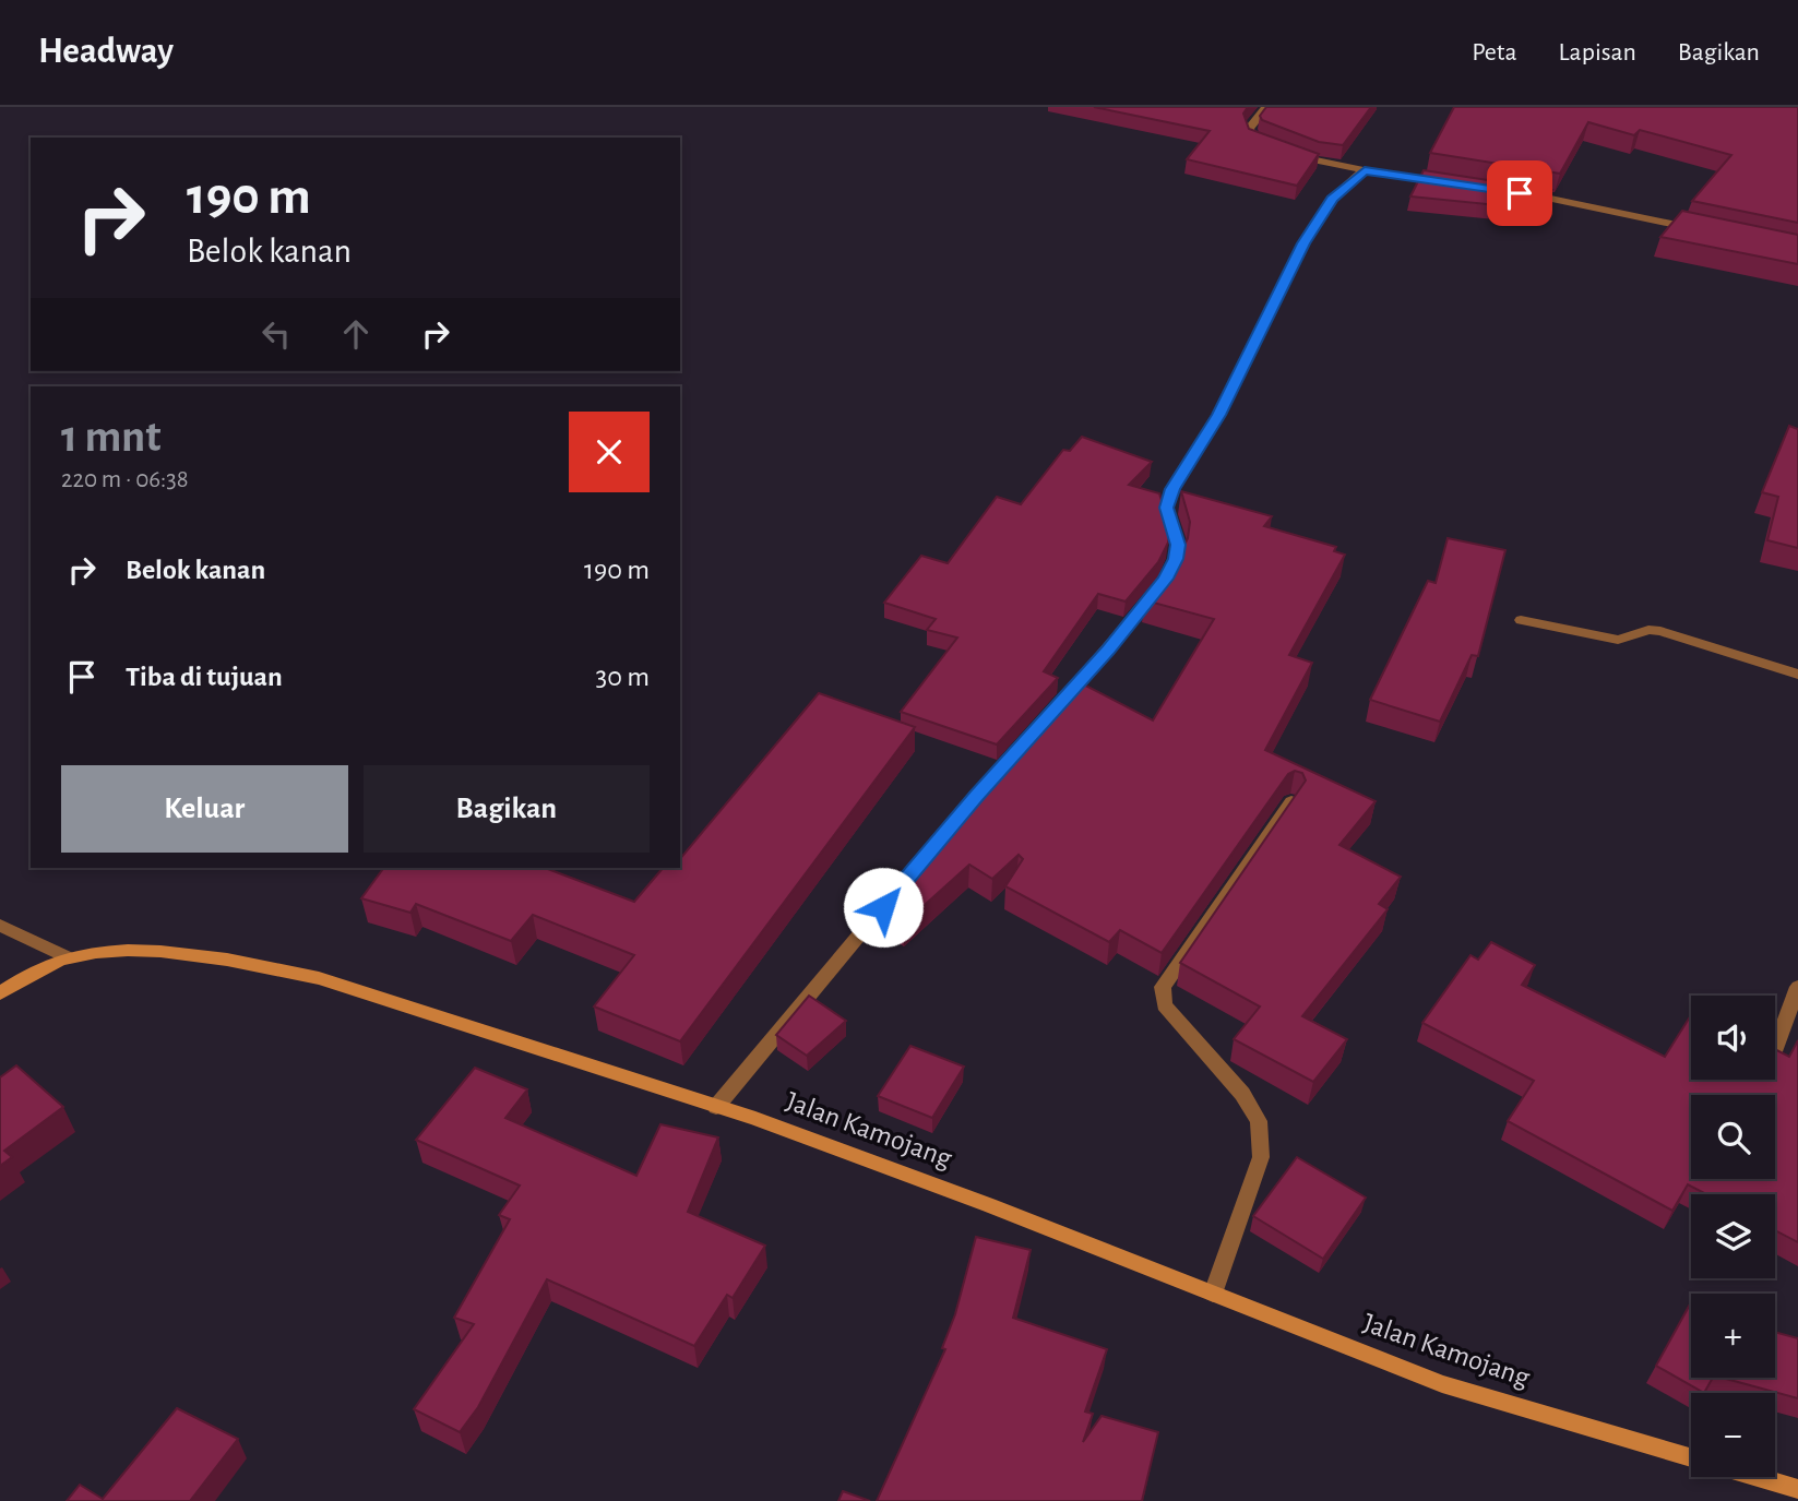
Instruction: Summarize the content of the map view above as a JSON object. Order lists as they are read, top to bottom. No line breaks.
{"streets":{"main road":["Jalan Kamojang"]},"page":{"header":"Headway","nav":["Peta","Lapisan","Bagikan"],"turn":["190 m","Belok kanan"],"heading":["1 mnt","220 m · 06:38"],"list":[{"name":"Belok kanan","value":"190 m"},{"name":"Tiba di tujuan","value":"30 m"}],"buttons":["Keluar","Bagikan"],"map_buttons":["+","−"]}}
